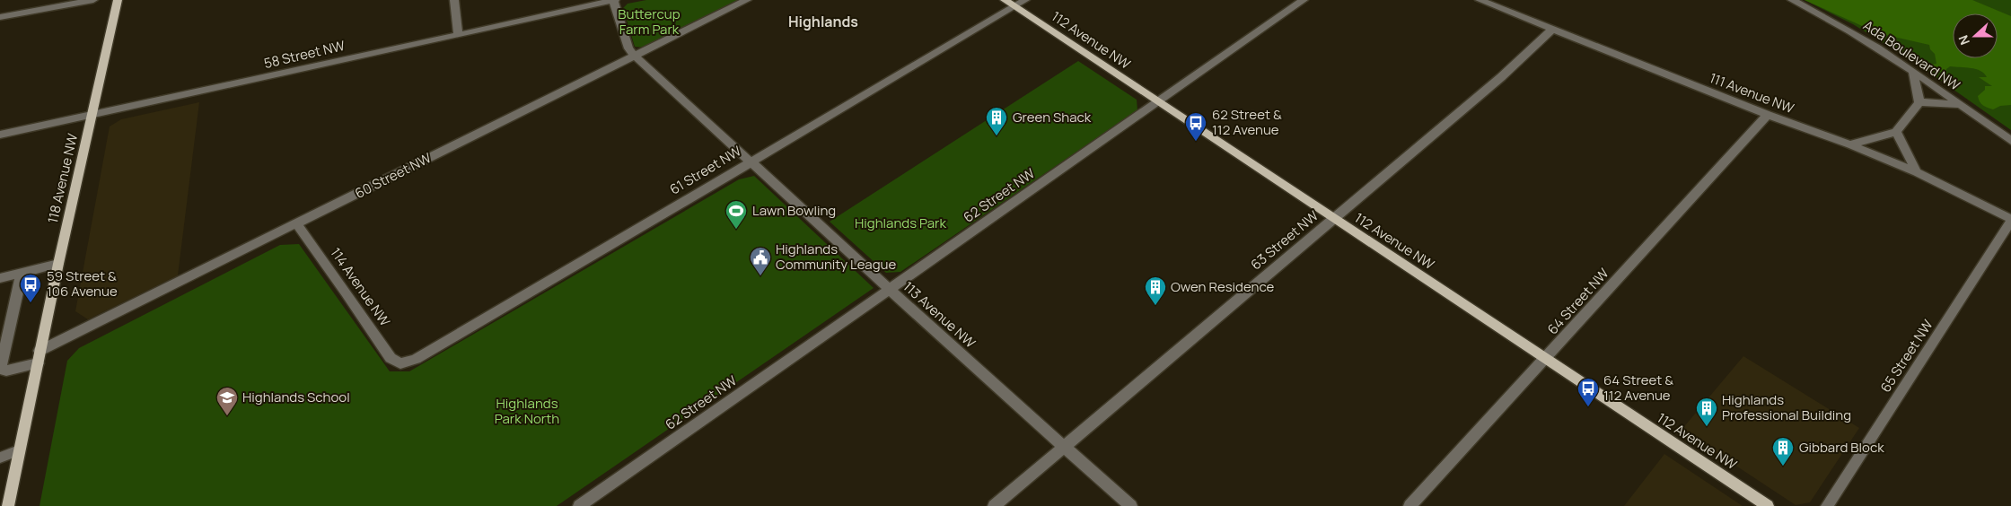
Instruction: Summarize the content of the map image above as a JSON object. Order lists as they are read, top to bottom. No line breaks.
{"streets":{"main road":["112 Avenue NW","118 Avenue NW"],"street":["58 Street NW","Ada Boulevard NW","111 Avenue NW","61 Street NW","60 Street NW","62 Street NW","63 Street NW","114 Avenue NW","64 Street NW","113 Avenue NW","65 Street NW"]},"crossings":[["112 Avenue NW","61 Street NW"],["112 Avenue NW","62 Street NW"],["112 Avenue NW","63 Street NW"],["112 Avenue NW","64 Street NW"],["58 Street NW","118 Avenue NW"],["58 Street NW","113 Avenue NW"],["111 Avenue NW","63 Street NW"],["111 Avenue NW","64 Street NW"],["111 Avenue NW","65 Street NW"],["61 Street NW","114 Avenue NW"],["61 Street NW","113 Avenue NW"],["60 Street NW","118 Avenue NW"],["60 Street NW","114 Avenue NW"],["60 Street NW","113 Avenue NW"],["62 Street NW","113 Avenue NW"],["63 Street NW","113 Avenue NW"]],"districts":["Highlands"],"parks":["Buttercup Farm Park","Highlands Park","Highlands Park North"],"places":{"building":["Green Shack","Owen Residence","Highlands Professional Building","Gibbard Block"],"bus stop":["62 Street & 112 Avenue","59 Street & 106 Avenue","64 Street & 112 Avenue"],"sports":["Lawn Bowling"],"public building":["Highlands Community League"],"school or university":["Highlands School"]},"north":"left"}
